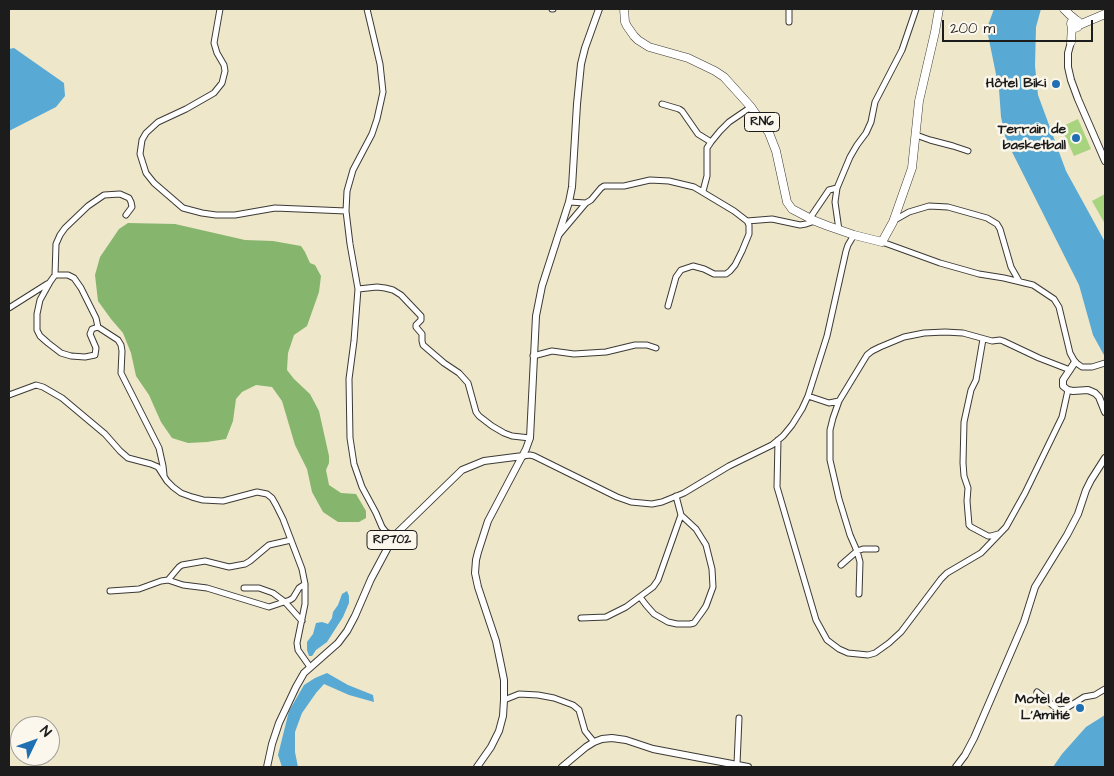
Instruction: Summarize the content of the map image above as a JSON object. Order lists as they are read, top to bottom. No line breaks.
{"streets":{"highway":["RN6"],"main road":["RP702"]},"places":["Hôtel Biki","Terrain de basketball","Motel de L'Amitié"],"scale_bar":"200 m","north":"top right"}
